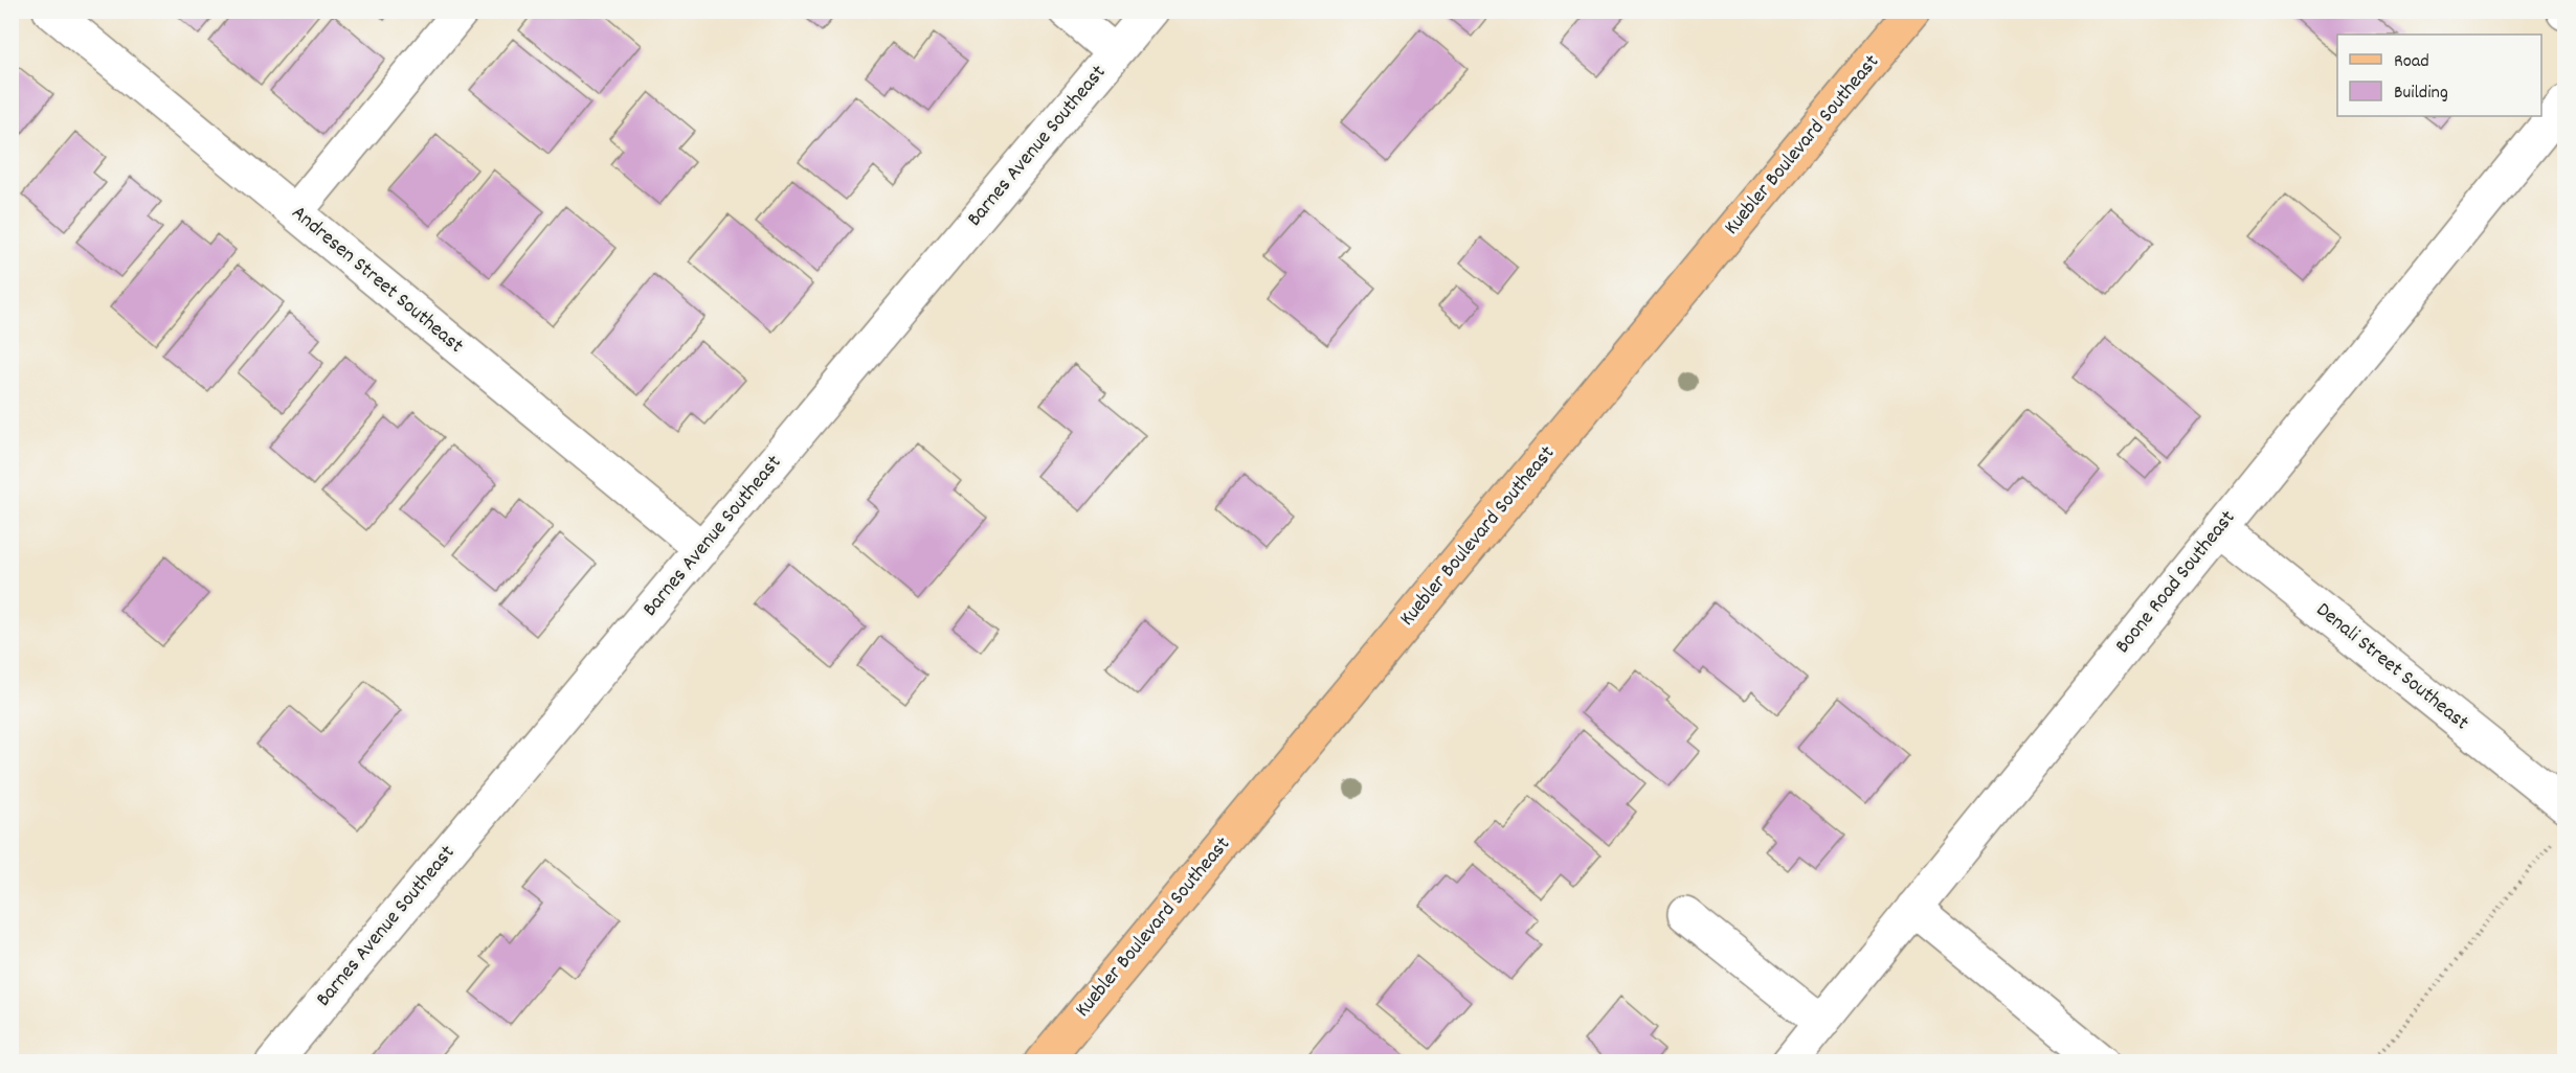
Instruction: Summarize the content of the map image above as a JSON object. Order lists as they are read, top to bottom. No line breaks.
{"streets":{"main road":["Kuebler Boulevard Southeast"],"street":["Barnes Avenue Southeast","Andresen Street Southeast","Boone Road Southeast","Denali Street Southeast"]},"crossings":[["Barnes Avenue Southeast","Andresen Street Southeast"],["Boone Road Southeast","Denali Street Southeast"]],"legend":["Road","Building"]}
